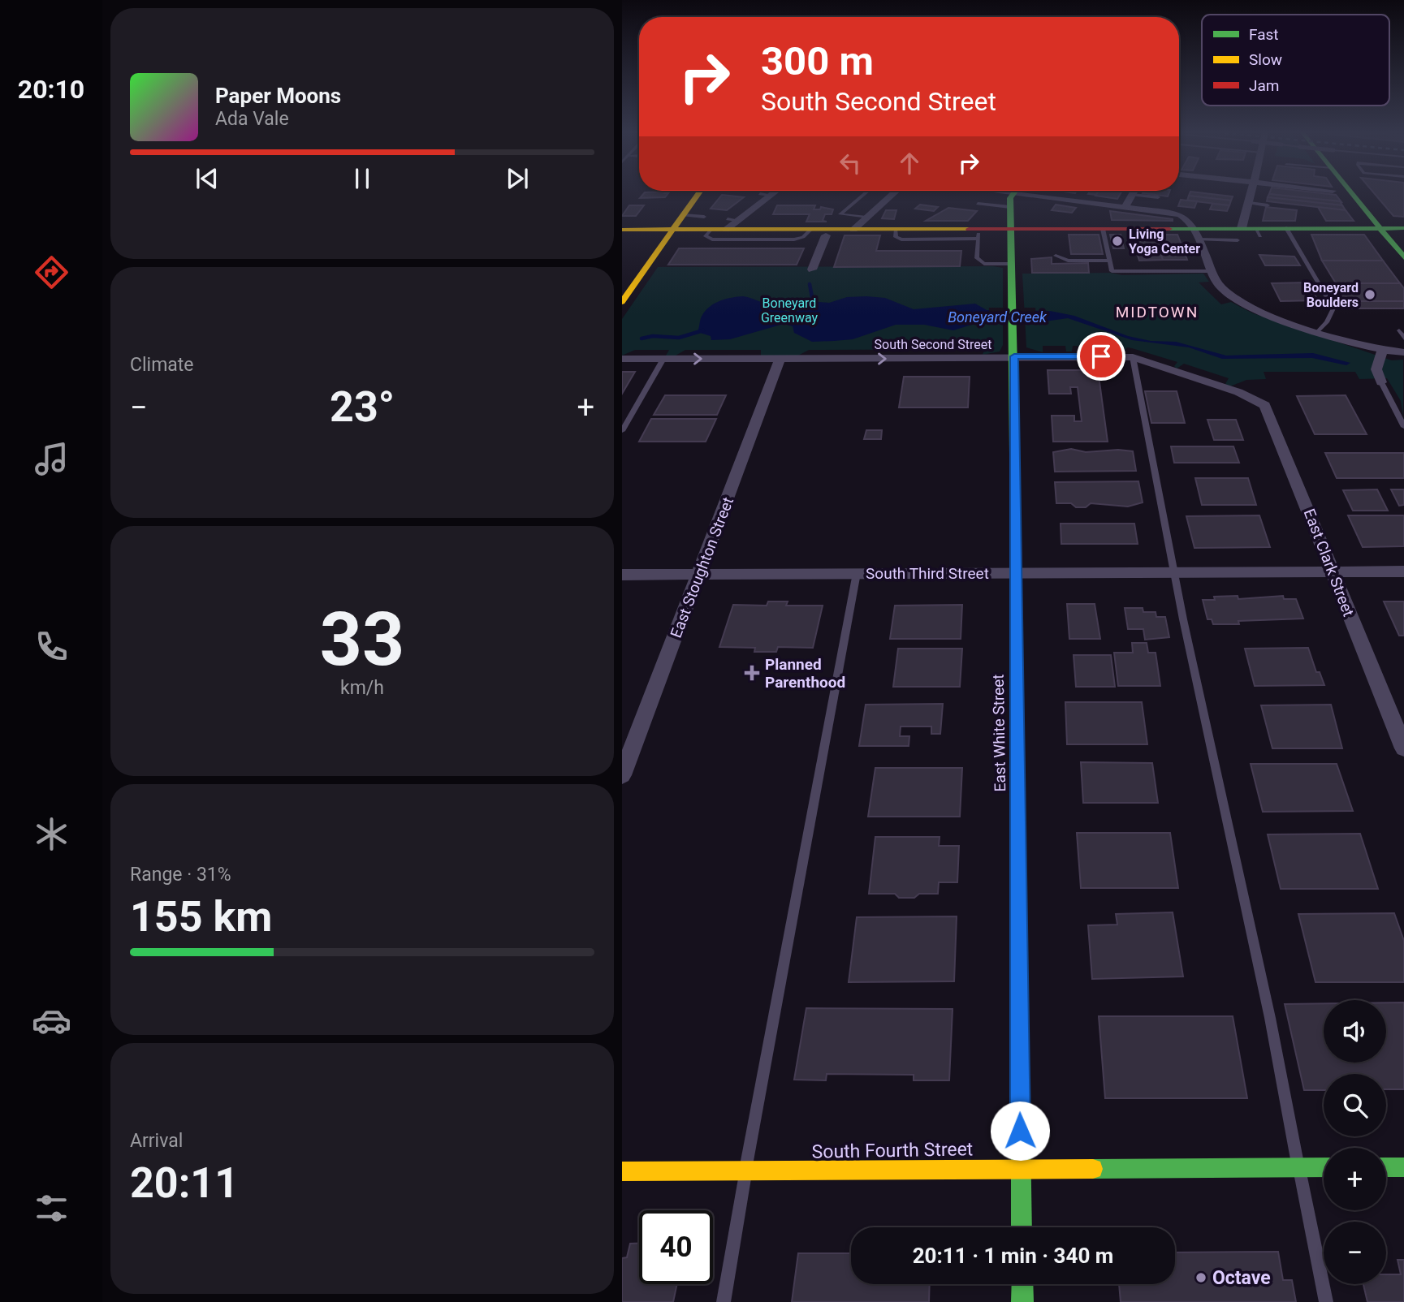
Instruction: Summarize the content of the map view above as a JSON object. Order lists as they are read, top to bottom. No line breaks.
{"streets":{"street":["South Second Street","East Clark Street","East Stoughton Street","South Third Street","East White Street","South Fourth Street"]},"crossings":[["South Second Street","East Clark Street"],["South Second Street","East Stoughton Street"],["South Second Street","East White Street"],["East Clark Street","South Third Street"],["East Stoughton Street","South Third Street"],["South Third Street","East White Street"],["East White Street","South Fourth Street"]],"districts":["MIDTOWN"],"water":["Boneyard Creek"],"parks":["Boneyard Greenway"],"places":{"other":["Living Yoga Center","Boneyard Boulders","Octave"],"health":["Planned Parenthood"]},"legend":["Fast","Slow","Jam"],"page":{"tabs":"20:10","turn":["300 m","South Second Street"],"song":["Paper Moons","Ada Vale"],"tile":["Climate",["33","km/h"],["Range · 31%","155 km"],["Arrival","20:11"]],"heat":["−","23°","+"],"map_buttons":["+","−"],"limit":"40","trip":"20:11 · 1 min · 340 m"}}
